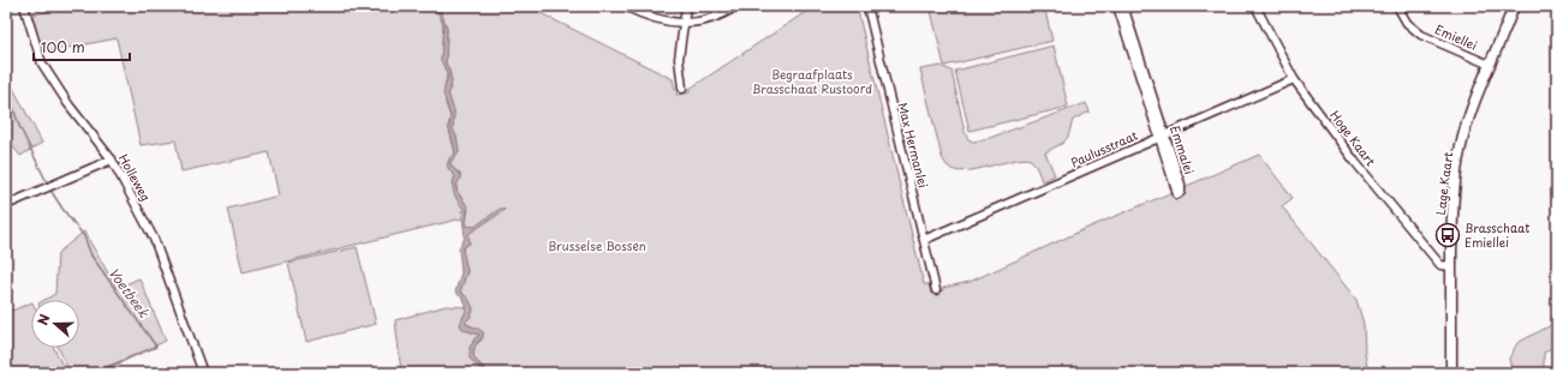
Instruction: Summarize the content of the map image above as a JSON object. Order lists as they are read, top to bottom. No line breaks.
{"streets":{"street":["Emiellei","Hoge Kaart","Max Hermanlei","Paulusstraat","Emmalei","Holleweg","Lage Kaart"]},"crossings":[["Emiellei","Lage Kaart"],["Hoge Kaart","Paulusstraat"],["Hoge Kaart","Lage Kaart"],["Max Hermanlei","Paulusstraat"],["Paulusstraat","Emmalei"]],"water":["Voetbeek"],"parks":["Begraafplaats Brasschaat Rustoord","Brusselse Bossen"],"places":{"bus stop":["Brasschaat Emiellei"]},"scale_bar":"100 m","north":"left"}
